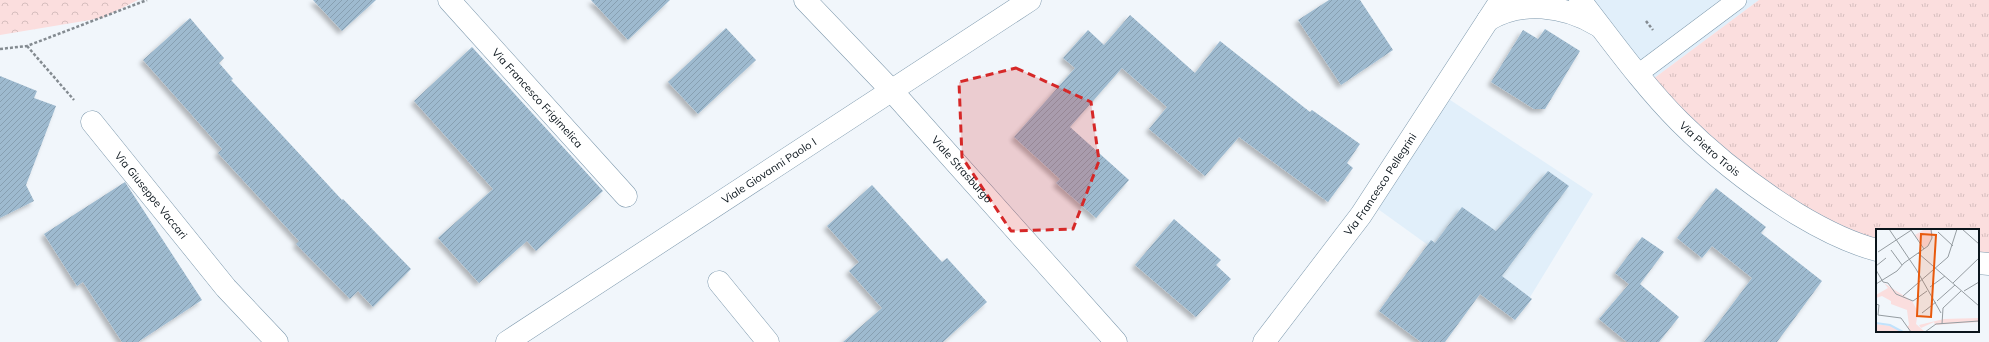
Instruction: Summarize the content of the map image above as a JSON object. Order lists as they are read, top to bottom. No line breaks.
{"streets":{"street":["Via Francesco Frigimelica","Via Pietro Trois","Viale Strasburgo","Viale Giovanni Paolo I","Via Francesco Pellegrini","Via Giuseppe Vaccari"]},"crossings":[["Via Pietro Trois","Via Francesco Pellegrini"],["Viale Strasburgo","Viale Giovanni Paolo I"]]}
